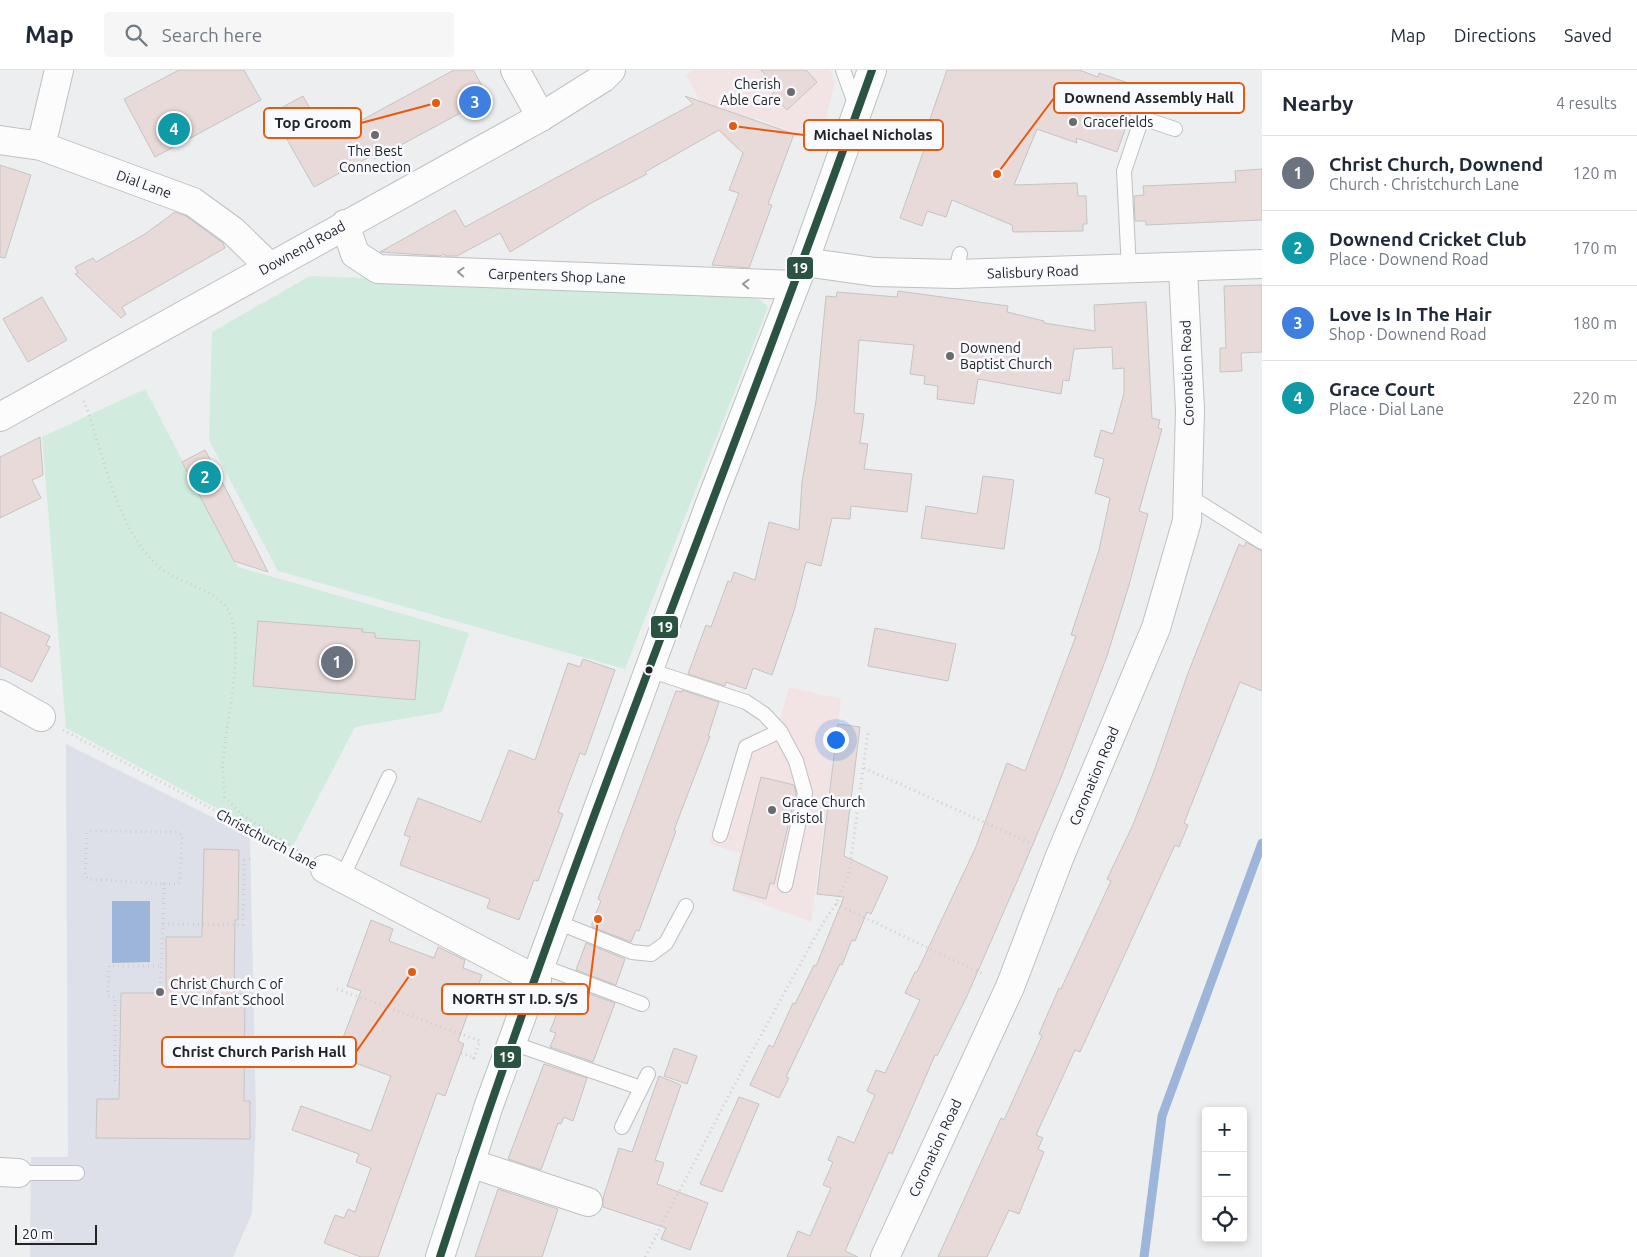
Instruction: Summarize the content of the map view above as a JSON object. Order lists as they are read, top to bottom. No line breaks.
{"streets":{"street":["Dial Lane","Downend Road","Salisbury Road","Carpenters Shop Lane","Coronation Road"],"path":["Christchurch Lane"]},"crossings":[["Dial Lane","Downend Road"],["Downend Road","Carpenters Shop Lane"],["Salisbury Road","Carpenters Shop Lane"],["Salisbury Road","Coronation Road"]],"one_way":["Carpenters Shop Lane"],"places":["Cherish Able Care","Top Groom","Gracefields","Michael Nicholas","The Best Connection","Downend Assembly Hall","Downend Baptist Church","Grace Church Bristol","NORTH ST I.D. S/S","Christ Church Parish Hall","Christ Church C of E VC Infant School"],"lines":["transit line 19"],"scale_bar":"20 m","page":{"header":"Map","search":"Search here","nav":["Map","Directions","Saved"],"heading":["Nearby","4 results"],"pins":["3","4","2","1"],"list":[{"mark":"1","name":"Christ Church, Downend","note":"Church · Christchurch Lane","value":"120 m"},{"mark":"2","name":"Downend Cricket Club","note":"Place · Downend Road","value":"170 m"},{"mark":"3","name":"Love Is In The Hair","note":"Shop · Downend Road","value":"180 m"},{"mark":"4","name":"Grace Court","note":"Place · Dial Lane","value":"220 m"}],"map_buttons":["+","−"],"scale":"20 m"}}
